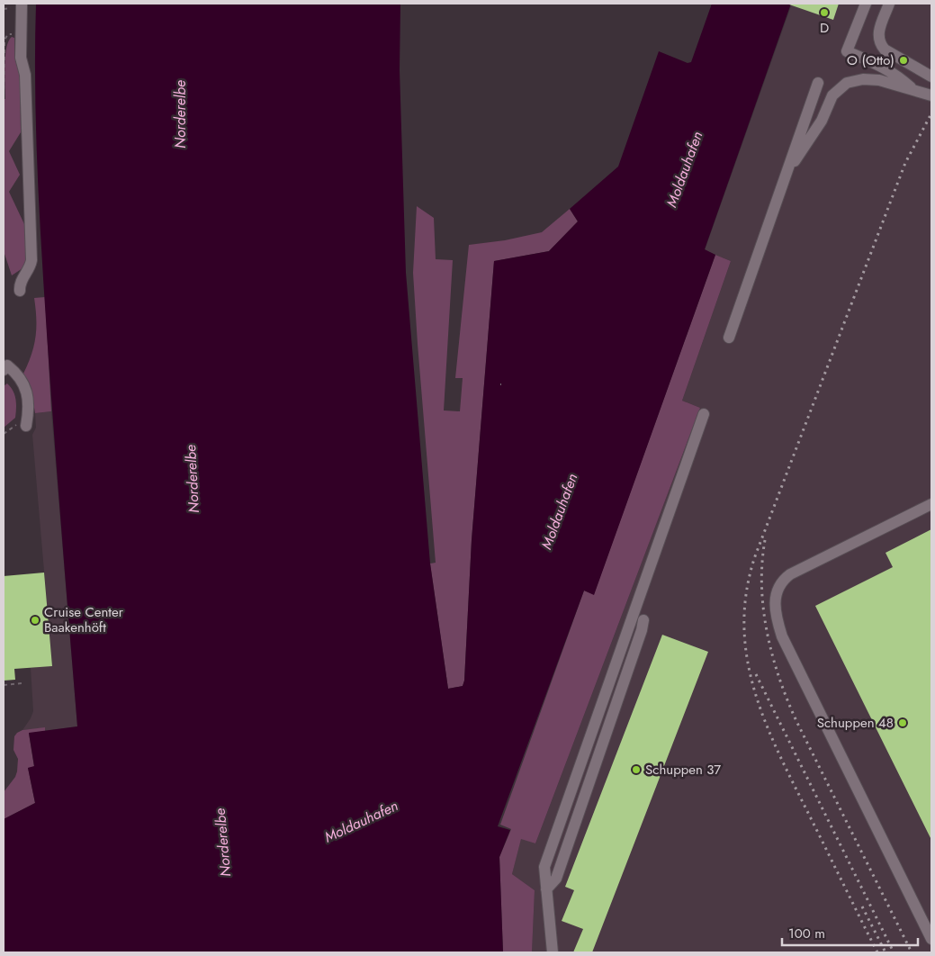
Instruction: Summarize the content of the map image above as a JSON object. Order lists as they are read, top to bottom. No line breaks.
{"water":["Norderelbe","Moldauhafen"],"places":["D","O (Otto)","Cruise Center Baakenhöft","Schuppen 48","Schuppen 37"],"scale_bar":"100 m"}
